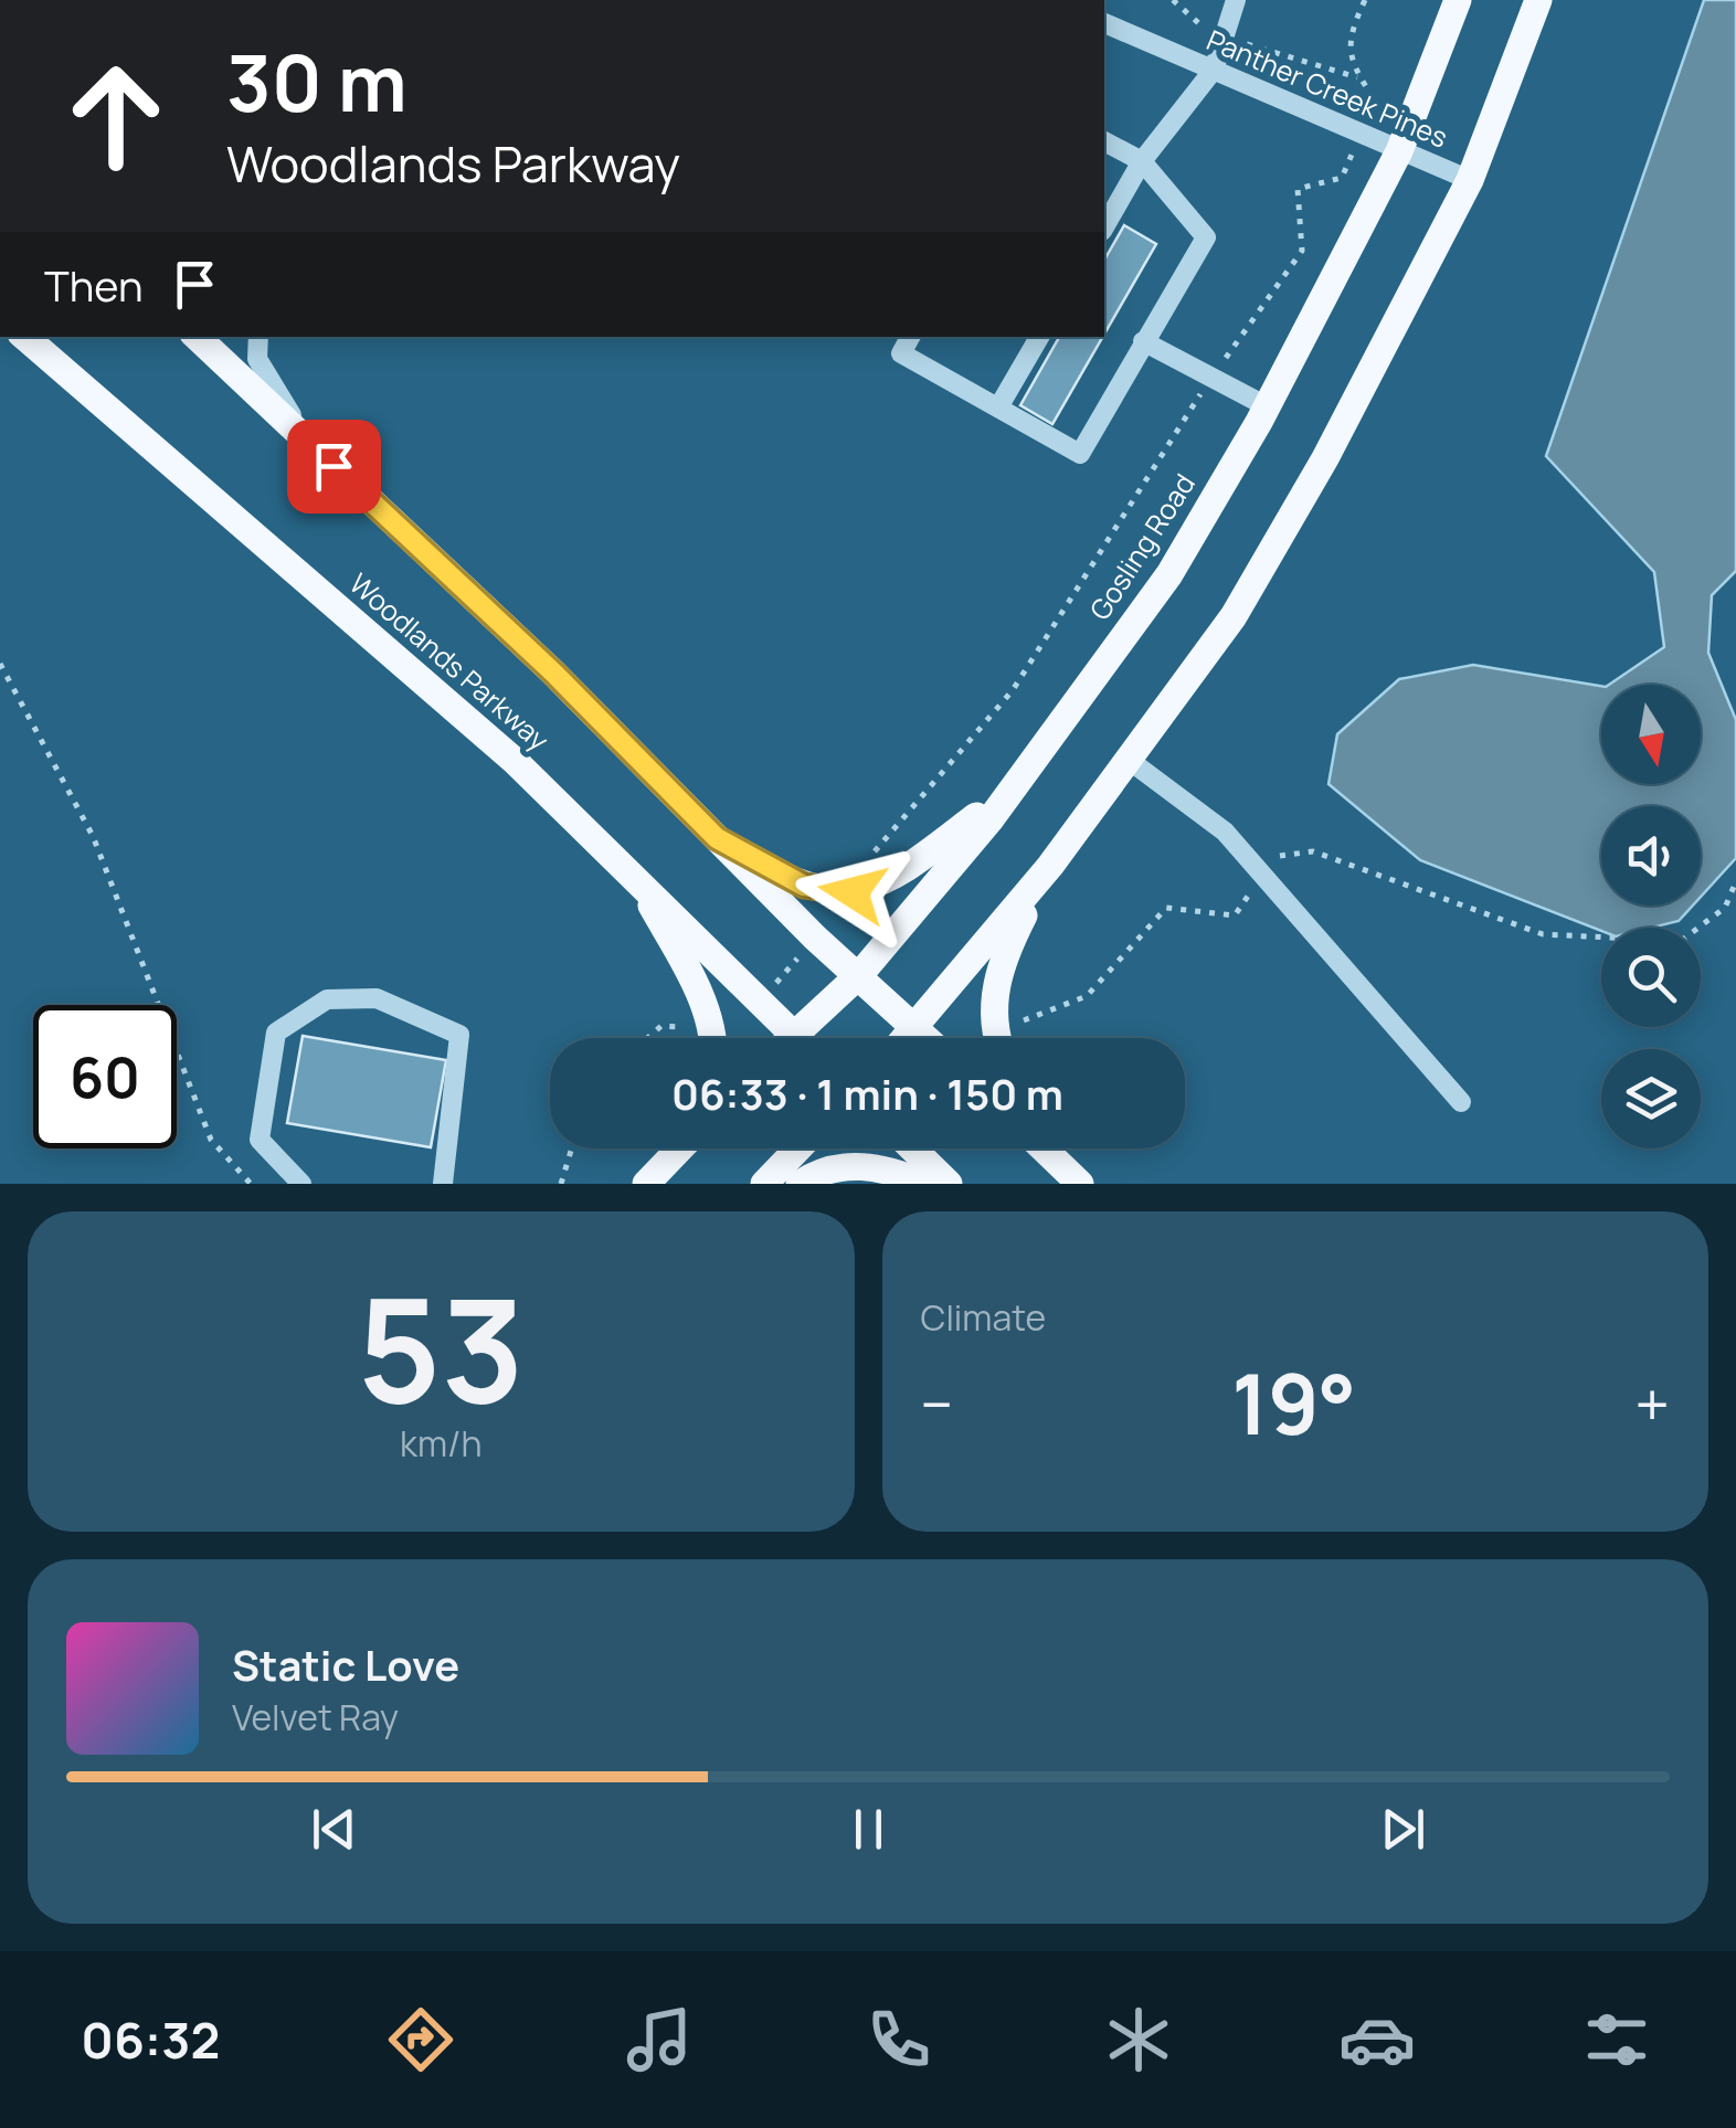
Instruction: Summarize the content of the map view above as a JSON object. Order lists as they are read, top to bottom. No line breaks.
{"streets":{"main road":["Gosling Road","Woodlands Parkway"],"street":["Panther Creek Pines"]},"crossings":[["Panther Creek Pines","Gosling Road"],["Gosling Road","Woodlands Parkway"]],"north":"bottom","page":{"turn":["30 m","Woodlands Parkway"],"then":"Then","limit":"60","trip":"06:33 · 1 min · 150 m","tile":[["53","km/h"],"Climate"],"heat":["−","19°","+"],"song":["Static Love","Velvet Ray"],"tabs":"06:32"}}
